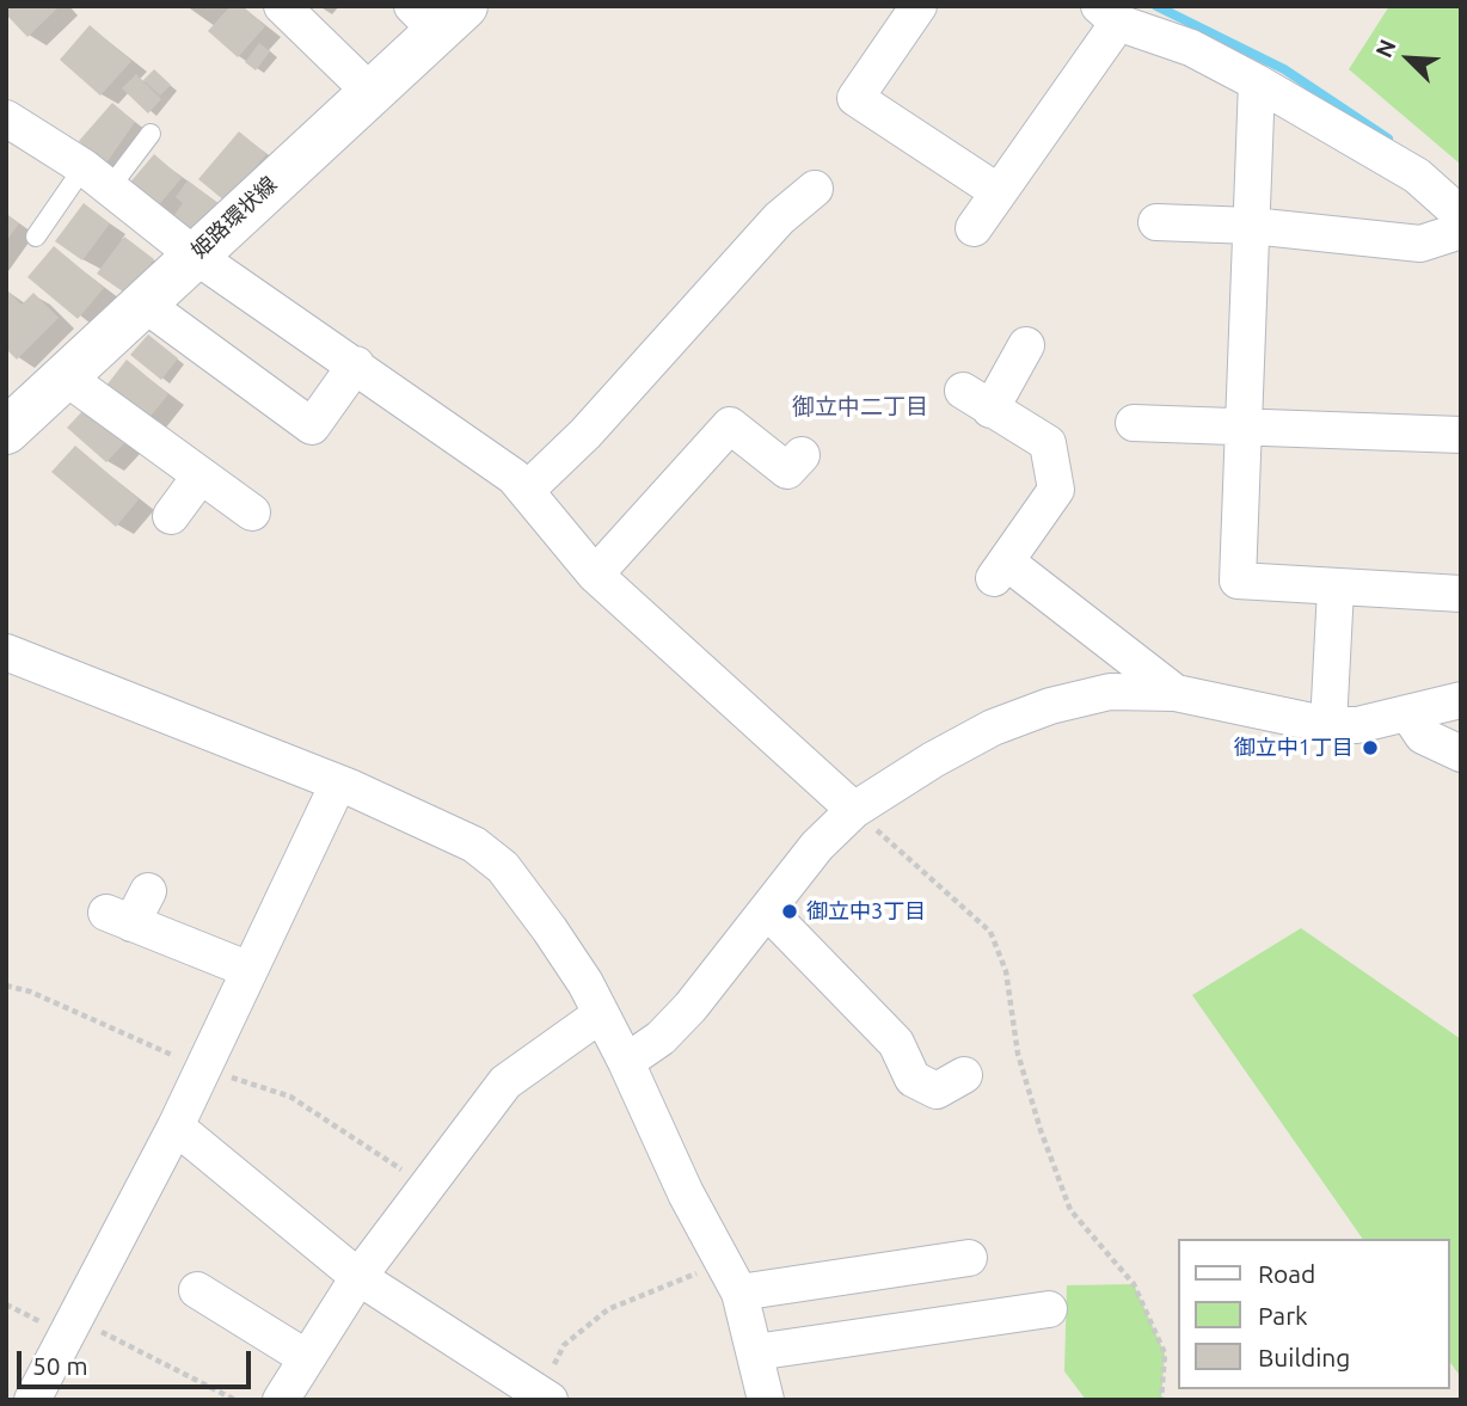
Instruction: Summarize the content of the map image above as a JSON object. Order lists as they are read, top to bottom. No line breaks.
{"streets":{"main road":["姫路環状線"]},"districts":["御立中二丁目"],"places":["御立中1丁目","御立中3丁目"],"legend":["Road","Park","Building"],"scale_bar":"50 m","north":"top left"}
